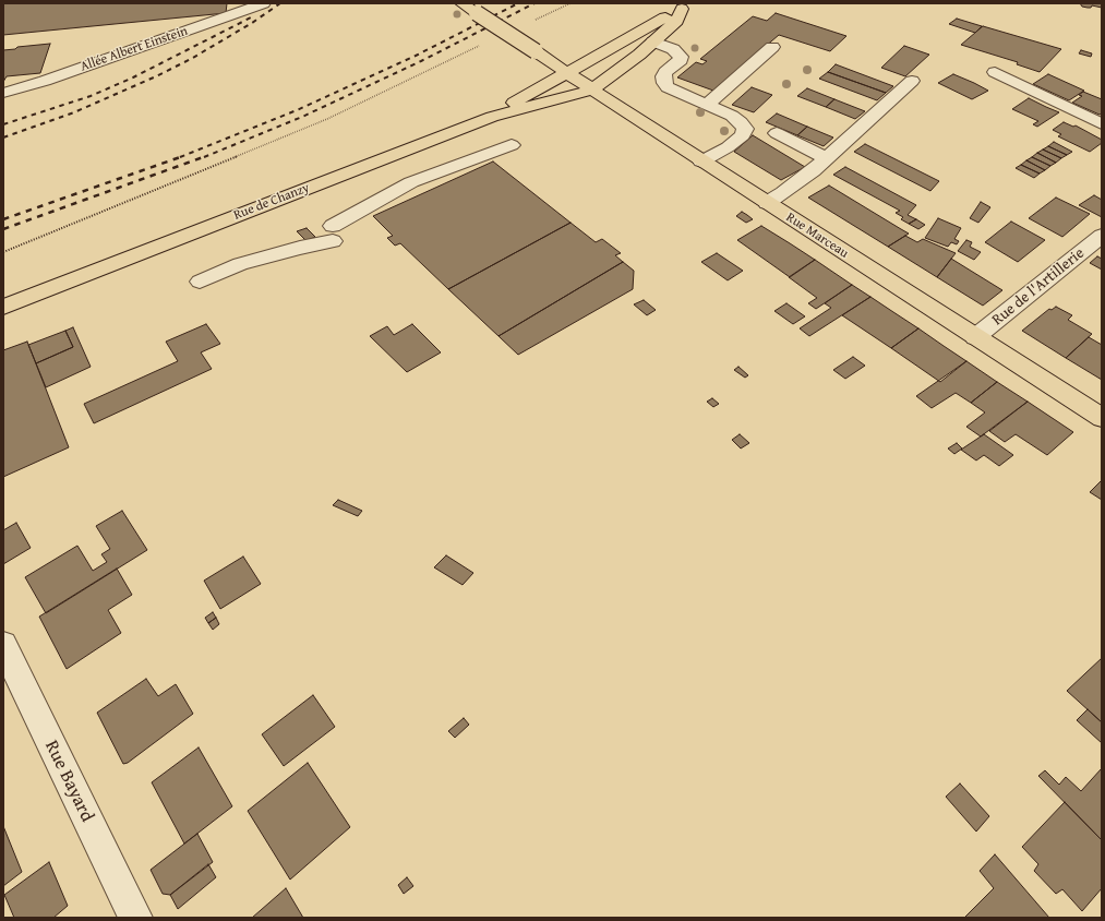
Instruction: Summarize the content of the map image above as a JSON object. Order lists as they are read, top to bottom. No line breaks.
{"streets":{"main road":["Rue de Chanzy","Rue Marceau"],"street":["Allée Albert Einstein","Rue de l'Artillerie","Rue Bayard"]},"crossings":[["Rue de Chanzy","Rue Marceau"],["Rue Marceau","Rue de l'Artillerie"]]}
